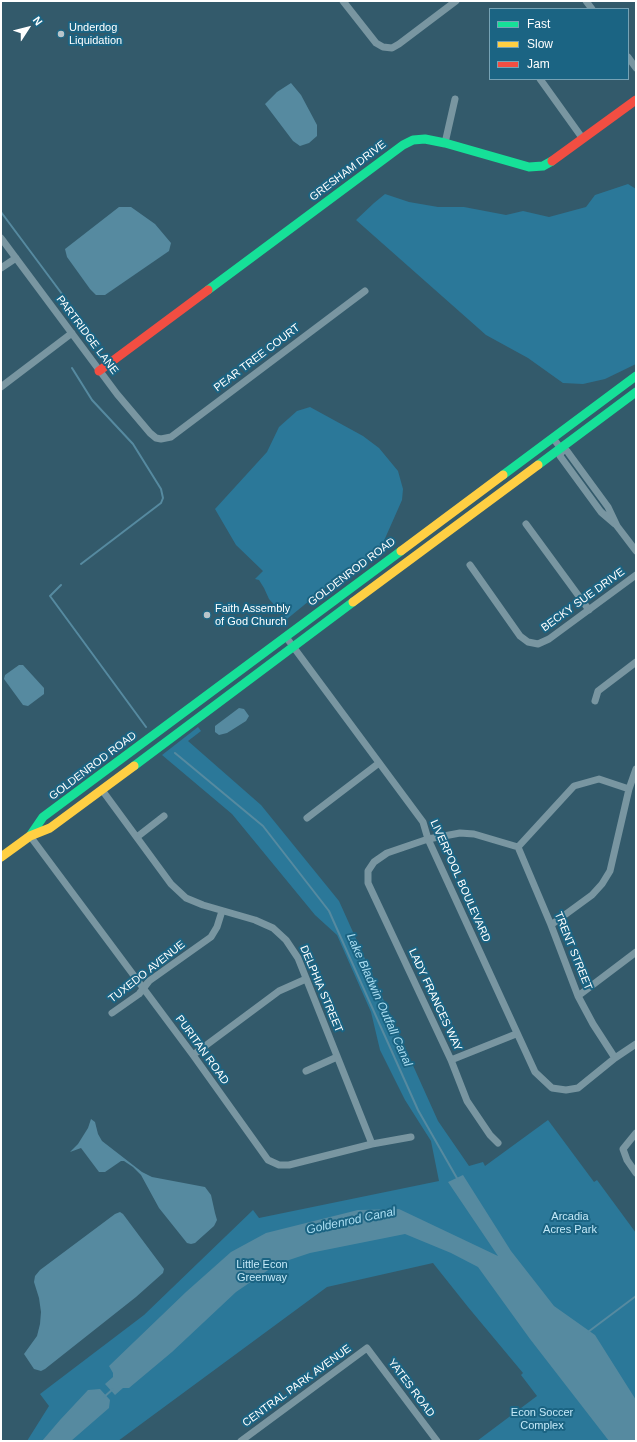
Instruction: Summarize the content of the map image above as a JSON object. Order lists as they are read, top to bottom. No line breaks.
{"streets":{"main road":["GRESHAM DRIVE","GOLDENROD ROAD"],"street":["PARTRIDGE LANE","PEAR TREE COURT","BECKY SUE DRIVE","LIVERPOOL BOULEVARD","TRENT STREET","TUXEDO AVENUE","DELPHIA STREET","LADY FRANCES WAY","PURITAN ROAD","CENTRAL PARK AVENUE","YATES ROAD"]},"crossings":[["GRESHAM DRIVE","PARTRIDGE LANE"],["PARTRIDGE LANE","PEAR TREE COURT"],["GOLDENROD ROAD","LIVERPOOL BOULEVARD"],["GOLDENROD ROAD","DELPHIA STREET"],["GOLDENROD ROAD","PURITAN ROAD"],["LIVERPOOL BOULEVARD","TRENT STREET"],["LIVERPOOL BOULEVARD","LADY FRANCES WAY"],["TUXEDO AVENUE","DELPHIA STREET"],["TUXEDO AVENUE","PURITAN ROAD"],["DELPHIA STREET","PURITAN ROAD"],["CENTRAL PARK AVENUE","YATES ROAD"]],"water":["Lake Bladwin Outfall Canal","Goldenrod Canal"],"parks":["Arcadia Acres Park","Little Econ Greenway","Econ Soccer Complex"],"places":["Underdog Liquidation","Faith Assembly of God Church"],"legend":["Fast","Slow","Jam"],"north":"top right"}
